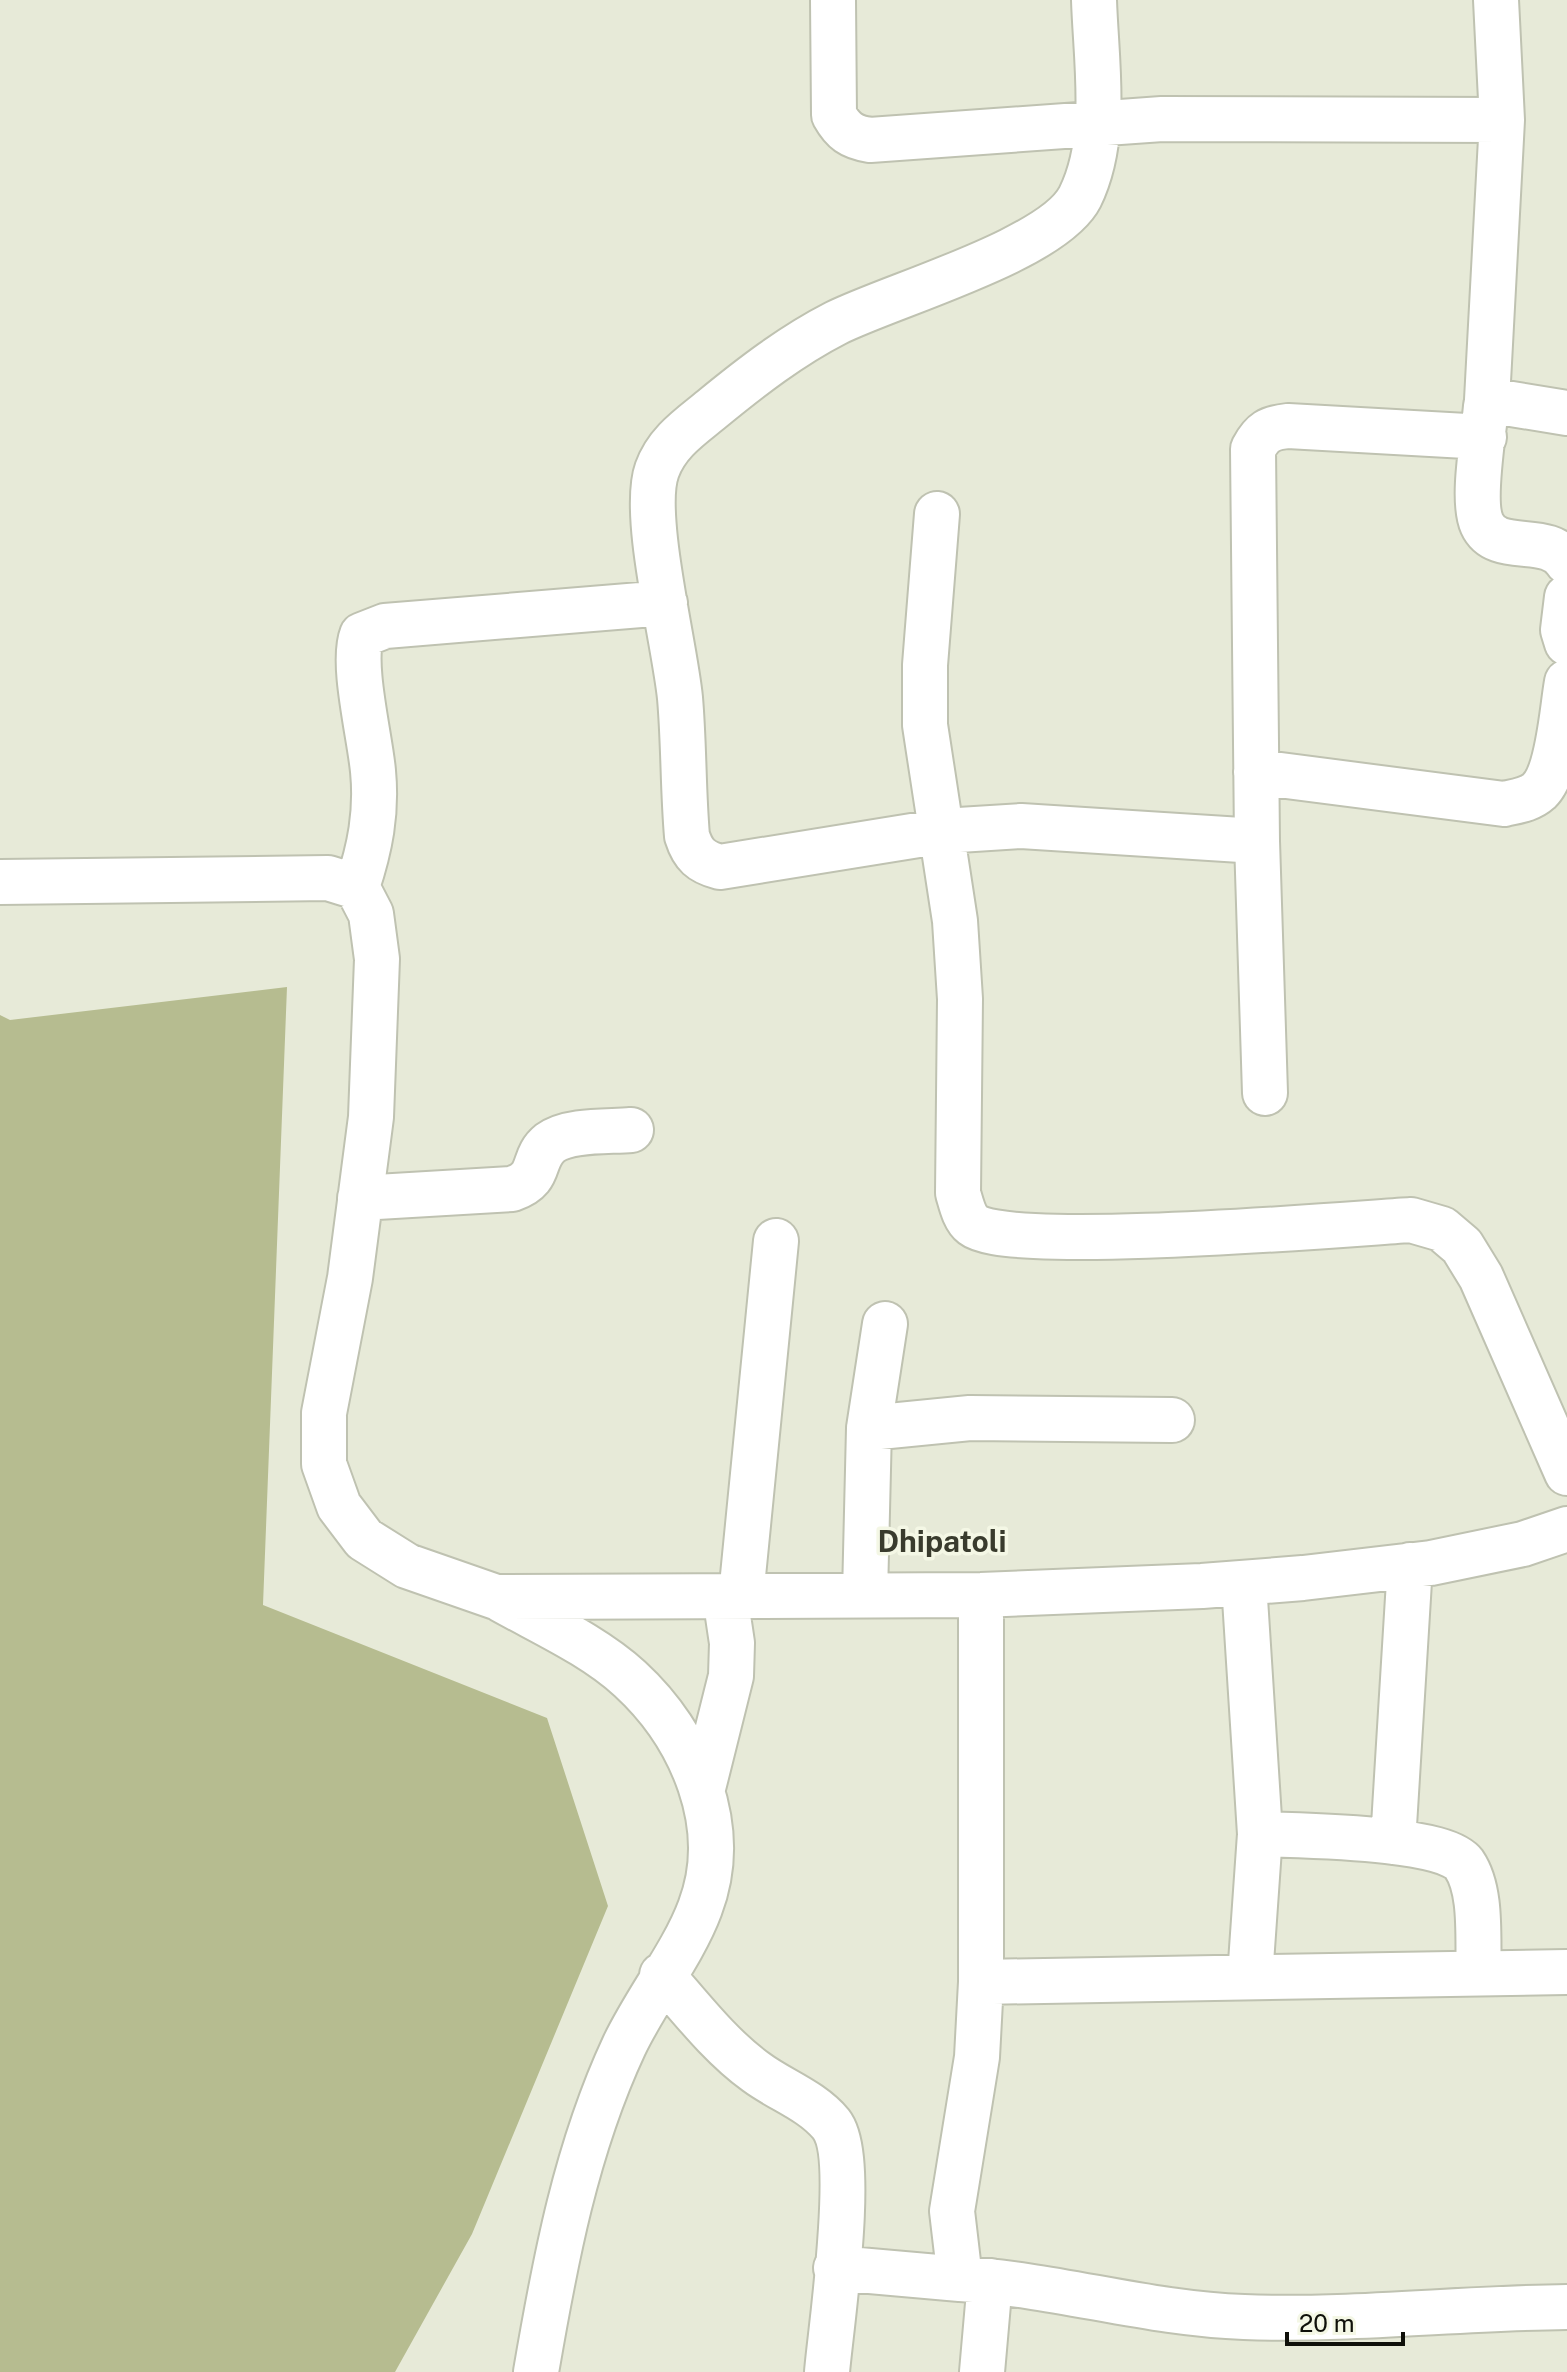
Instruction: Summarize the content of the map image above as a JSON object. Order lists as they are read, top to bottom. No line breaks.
{"districts":["Dhipatoli"],"scale_bar":"20 m"}
